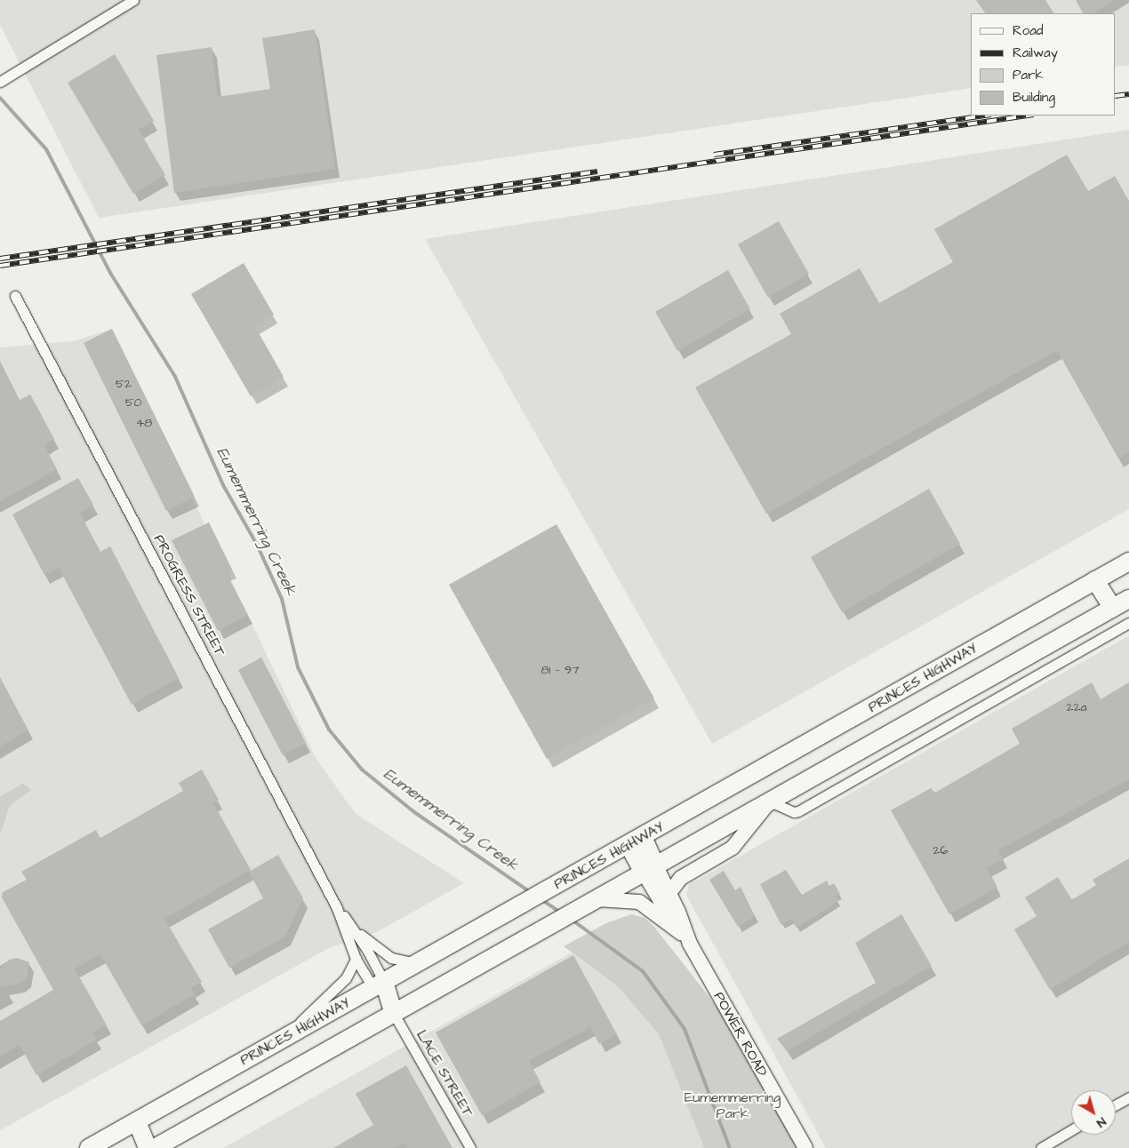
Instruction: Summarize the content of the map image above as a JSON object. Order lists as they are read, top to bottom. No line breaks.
{"streets":{"highway":["PRINCES HIGHWAY"],"main road":["POWER ROAD"],"street":["PROGRESS STREET","LACE STREET"]},"crossings":[["PROGRESS STREET","PRINCES HIGHWAY"]],"water":["Eumemmerring Creek"],"parks":["Eumemmerring Park"],"house_numbers":["52","50","48","81 - 97","22a","26"],"legend":["Road","Railway","Park","Building"],"north":"bottom right"}
